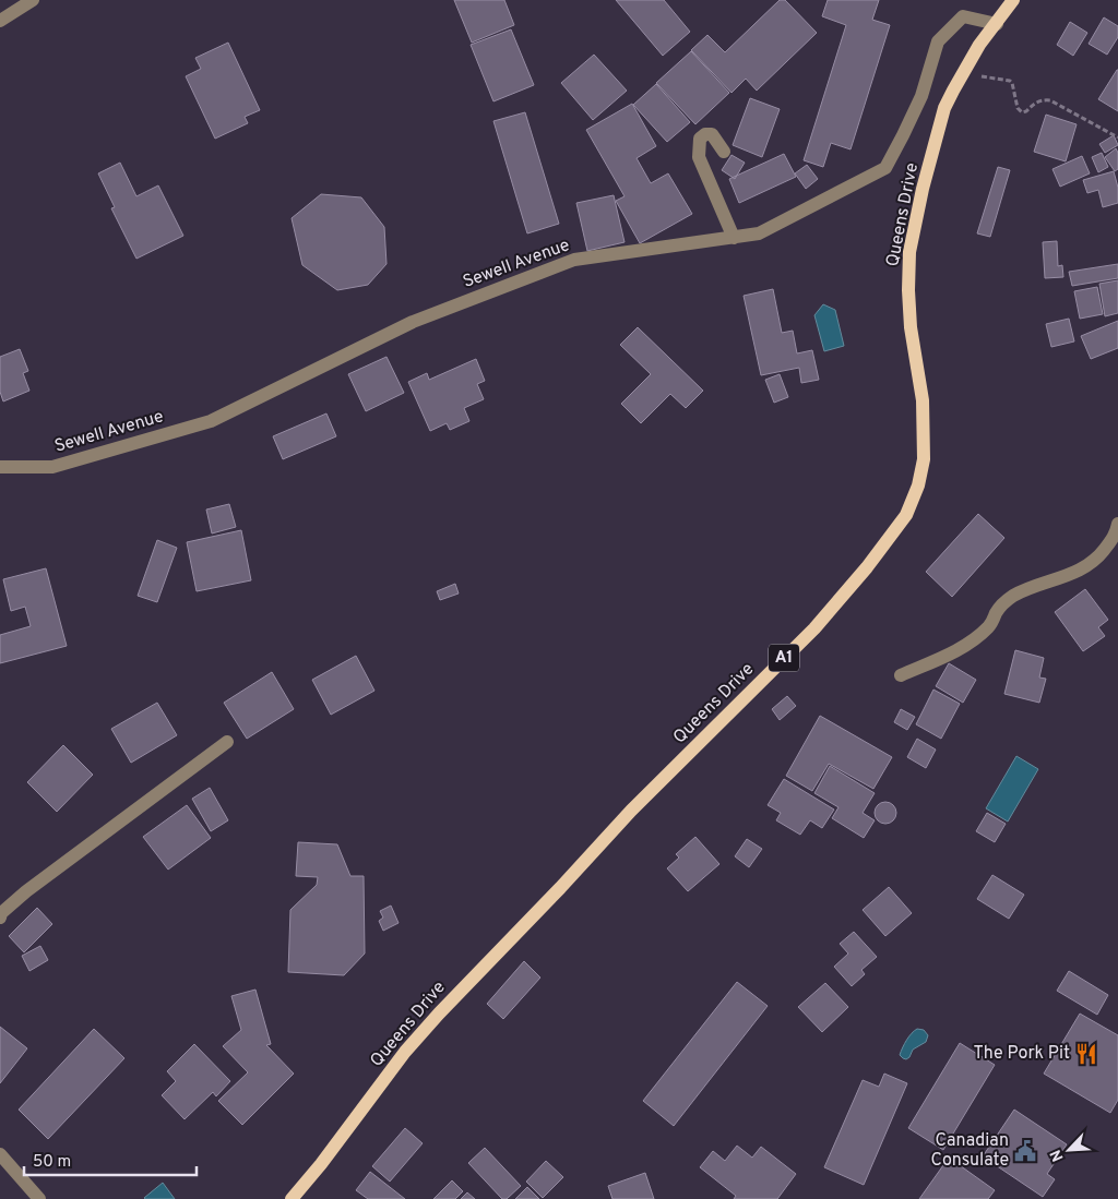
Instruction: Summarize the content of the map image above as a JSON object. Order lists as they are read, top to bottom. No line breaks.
{"streets":{"main road":["Queens Drive","A1"],"street":["Sewell Avenue"]},"crossings":[["Queens Drive","Sewell Avenue"]],"places":{"restaurant":["The Pork Pit"],"public building":["Canadian Consulate"]},"scale_bar":"50 m","north":"bottom left"}
